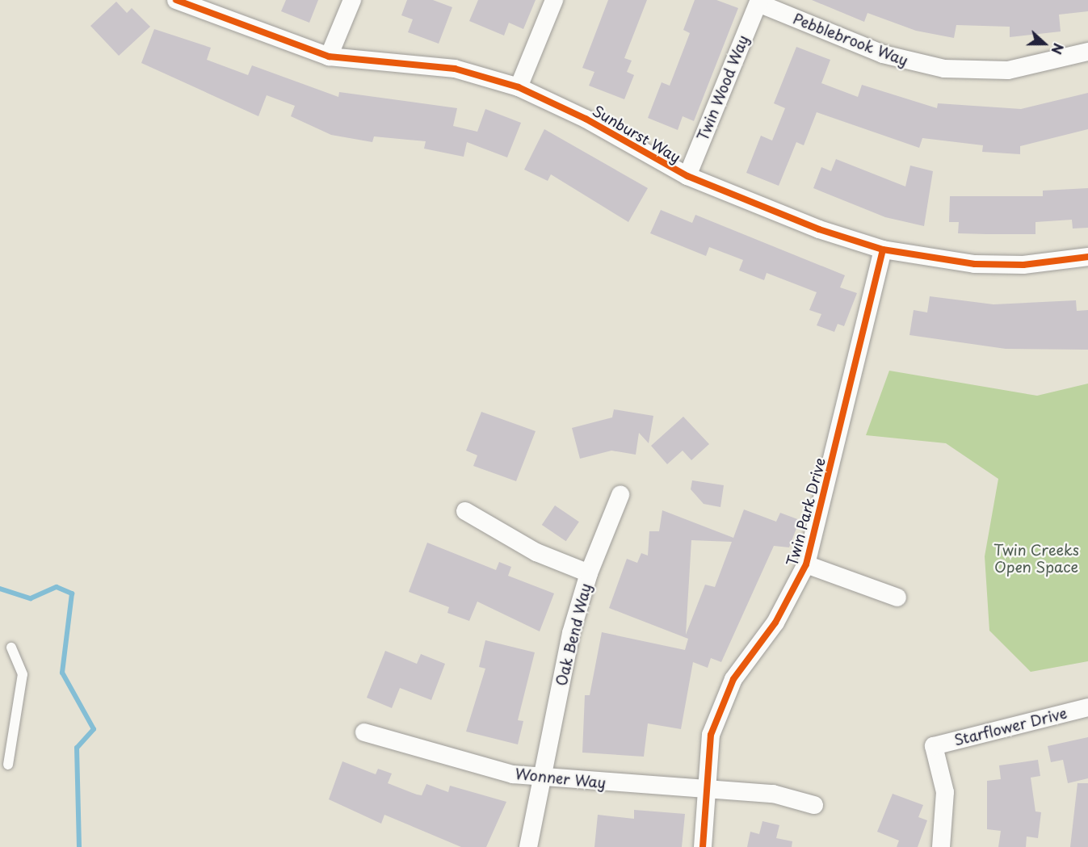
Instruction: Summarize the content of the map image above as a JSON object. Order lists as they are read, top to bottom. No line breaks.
{"streets":{"street":["Pebblebrook Way","Twin Wood Way","Sunburst Way","Twin Park Drive","Oak Bend Way","Starflower Drive","Wonner Way"]},"crossings":[["Pebblebrook Way","Twin Wood Way"],["Twin Wood Way","Sunburst Way"],["Sunburst Way","Twin Park Drive"],["Twin Park Drive","Wonner Way"],["Oak Bend Way","Wonner Way"]],"parks":["Twin Creeks Open Space"],"north":"right"}
